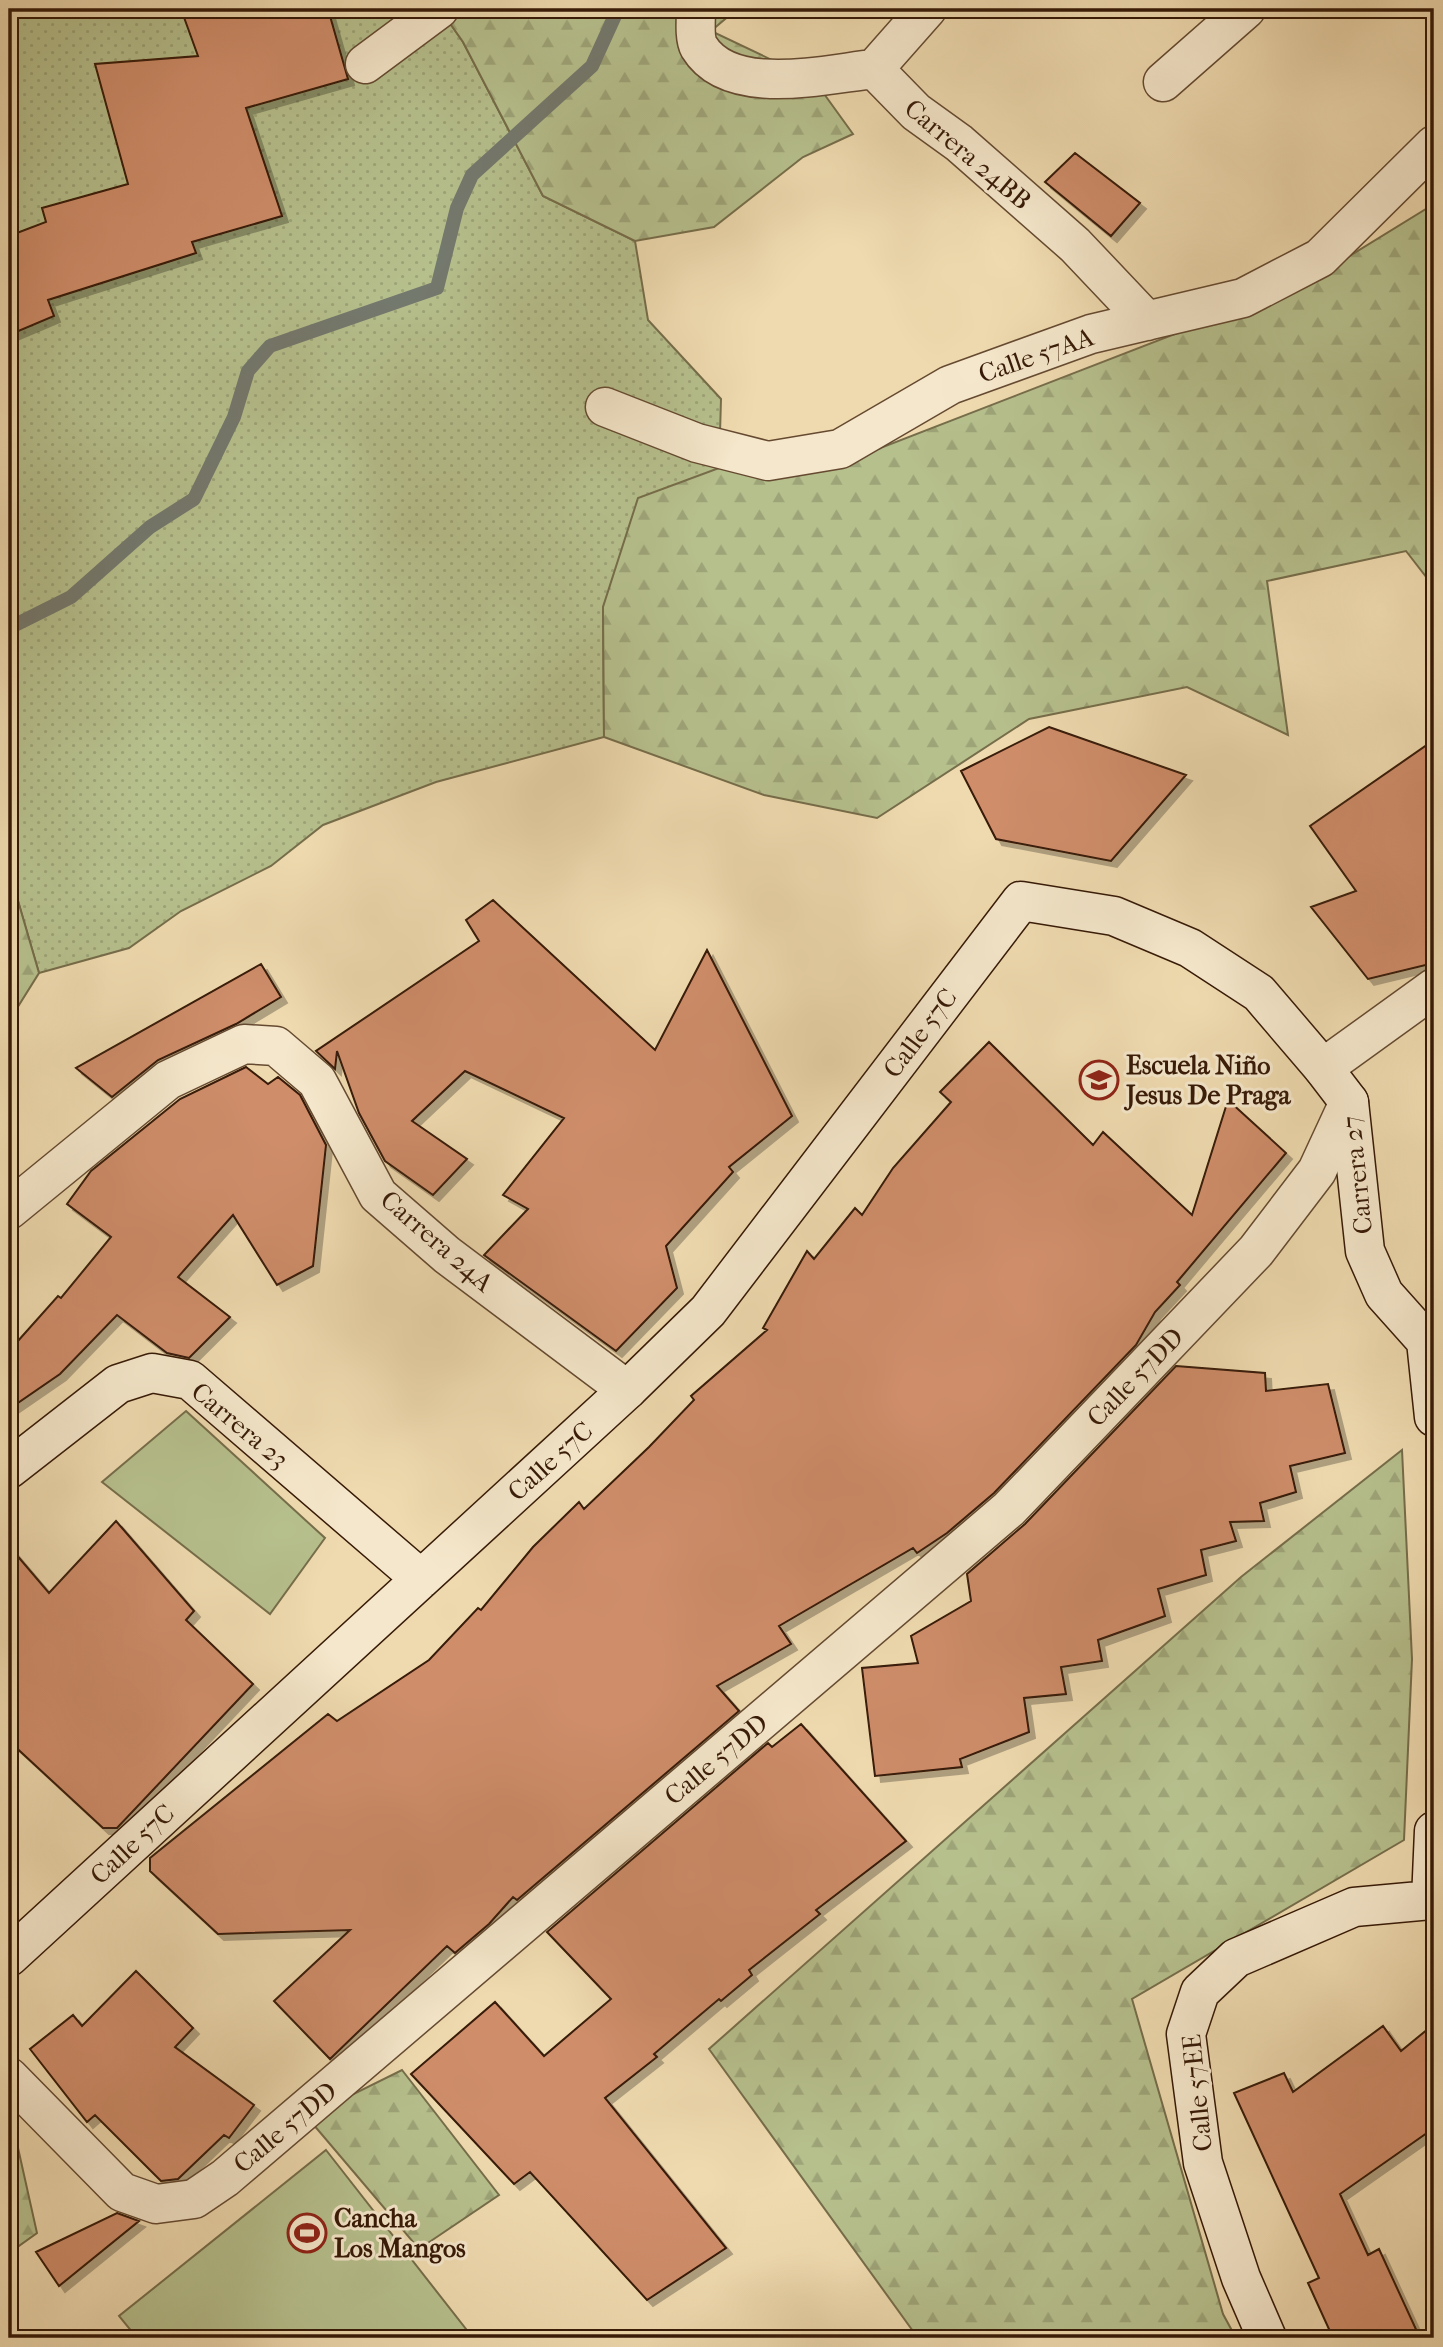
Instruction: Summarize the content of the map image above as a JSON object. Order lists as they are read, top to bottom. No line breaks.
{"streets":{"street":["Carrera 24BB","Calle 57AA","Calle 57C","Carrera 27","Carrera 24A","Calle 57DD","Carrera 23","Calle 57EE"]},"crossings":[["Carrera 24BB","Calle 57AA"],["Calle 57C","Carrera 27"],["Calle 57C","Carrera 24A"],["Calle 57C","Carrera 23"],["Carrera 27","Calle 57DD"]],"places":{"school or university":["Escuela Niño Jesus De Praga"],"sports":["Cancha Los Mangos"]}}
